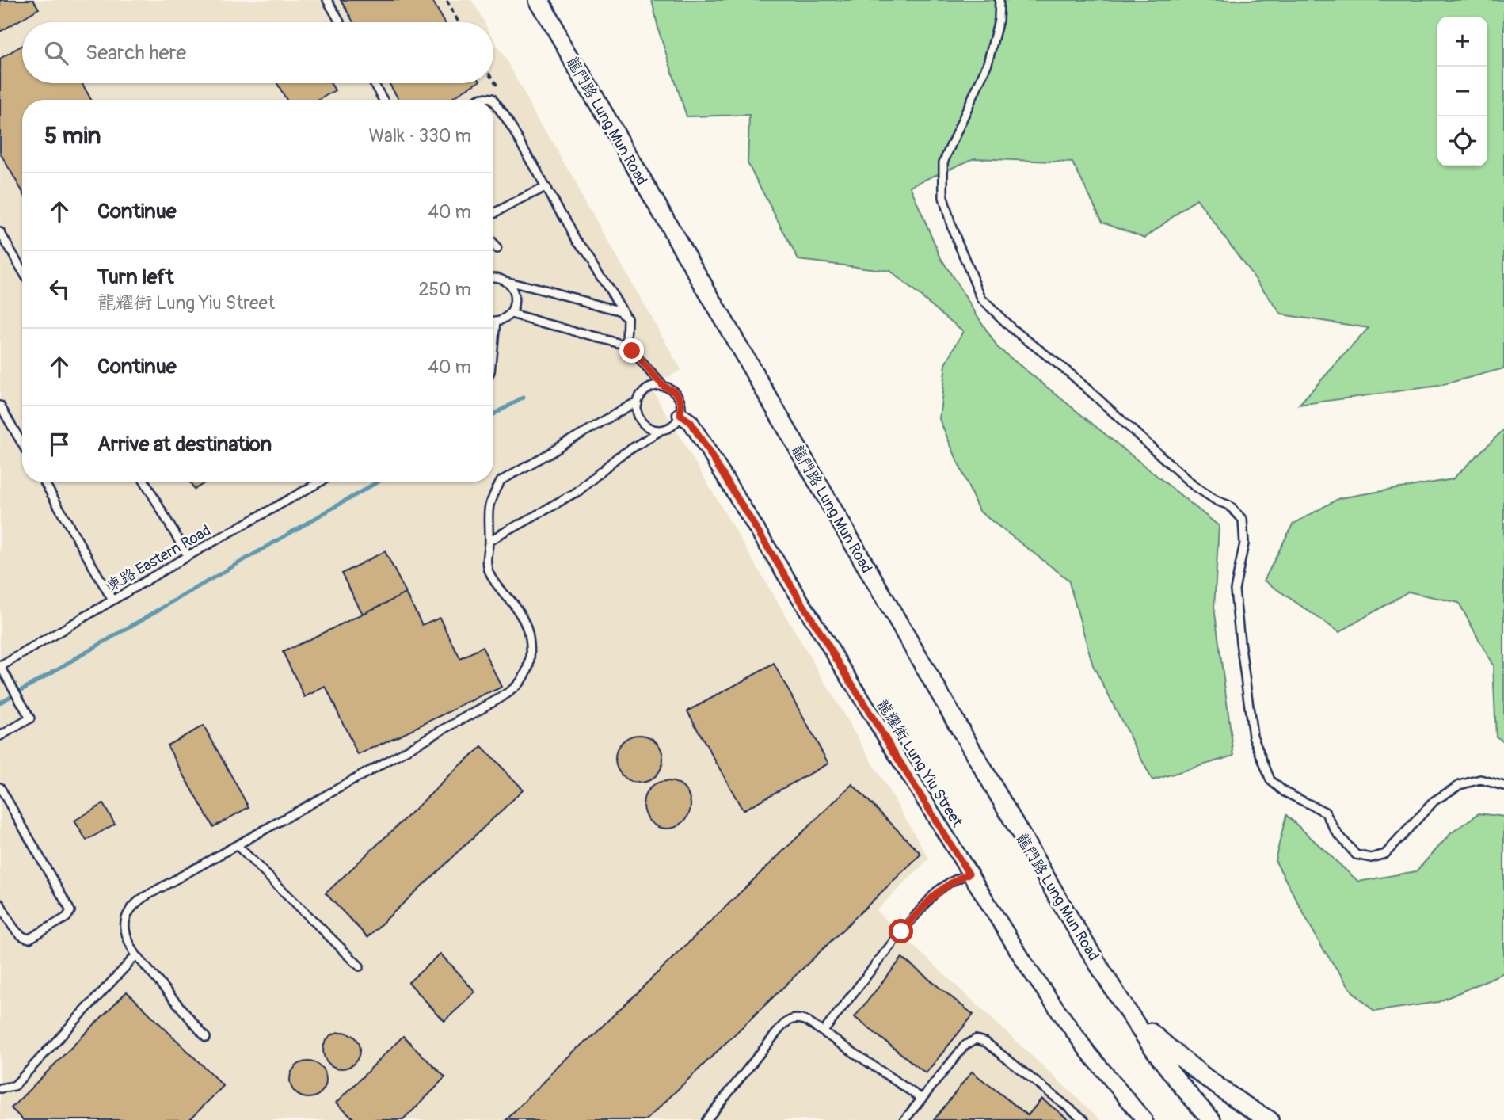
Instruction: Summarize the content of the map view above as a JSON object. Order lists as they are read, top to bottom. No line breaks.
{"streets":{"street":["龍門路 Lung Mun Road","龍耀街 Lung Yiu Street"],"lane":["東路 Eastern Road"]},"page":{"map_buttons":["+","−"],"search":"Search here","heading":["5 min","Walk · 330 m"],"list":[["Continue","40 m"],["Turn left","龍耀街 Lung Yiu Street","250 m"],["Continue","40 m"],"Arrive at destination"]}}
